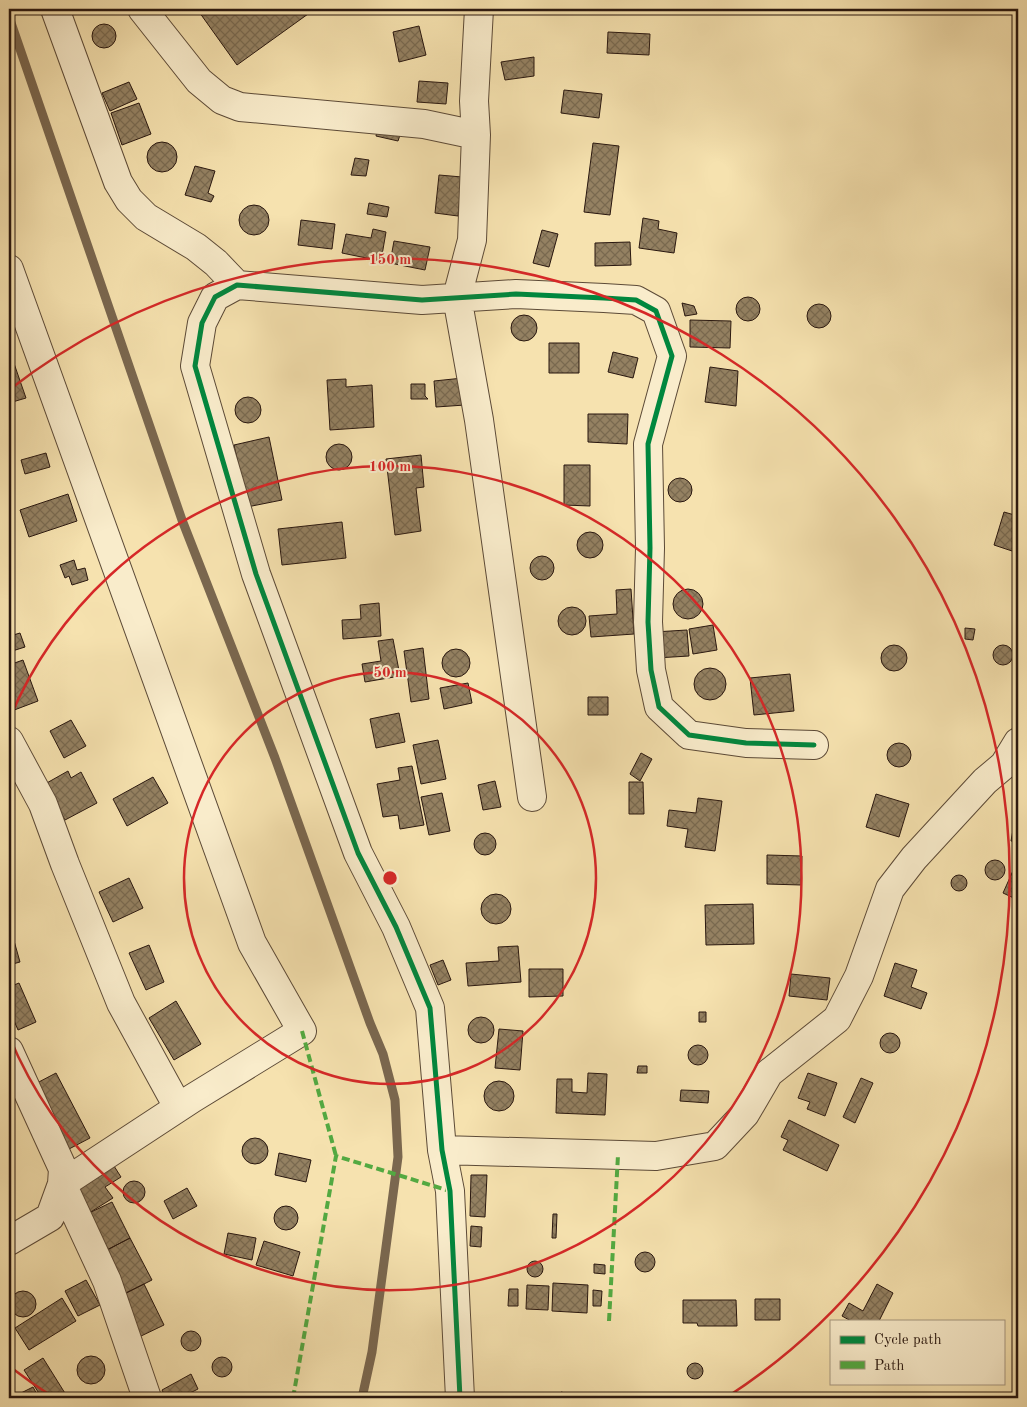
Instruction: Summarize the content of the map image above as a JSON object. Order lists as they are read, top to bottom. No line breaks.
{"legend":["Cycle path","Path"],"rings":["150 m","100 m","50 m"]}
